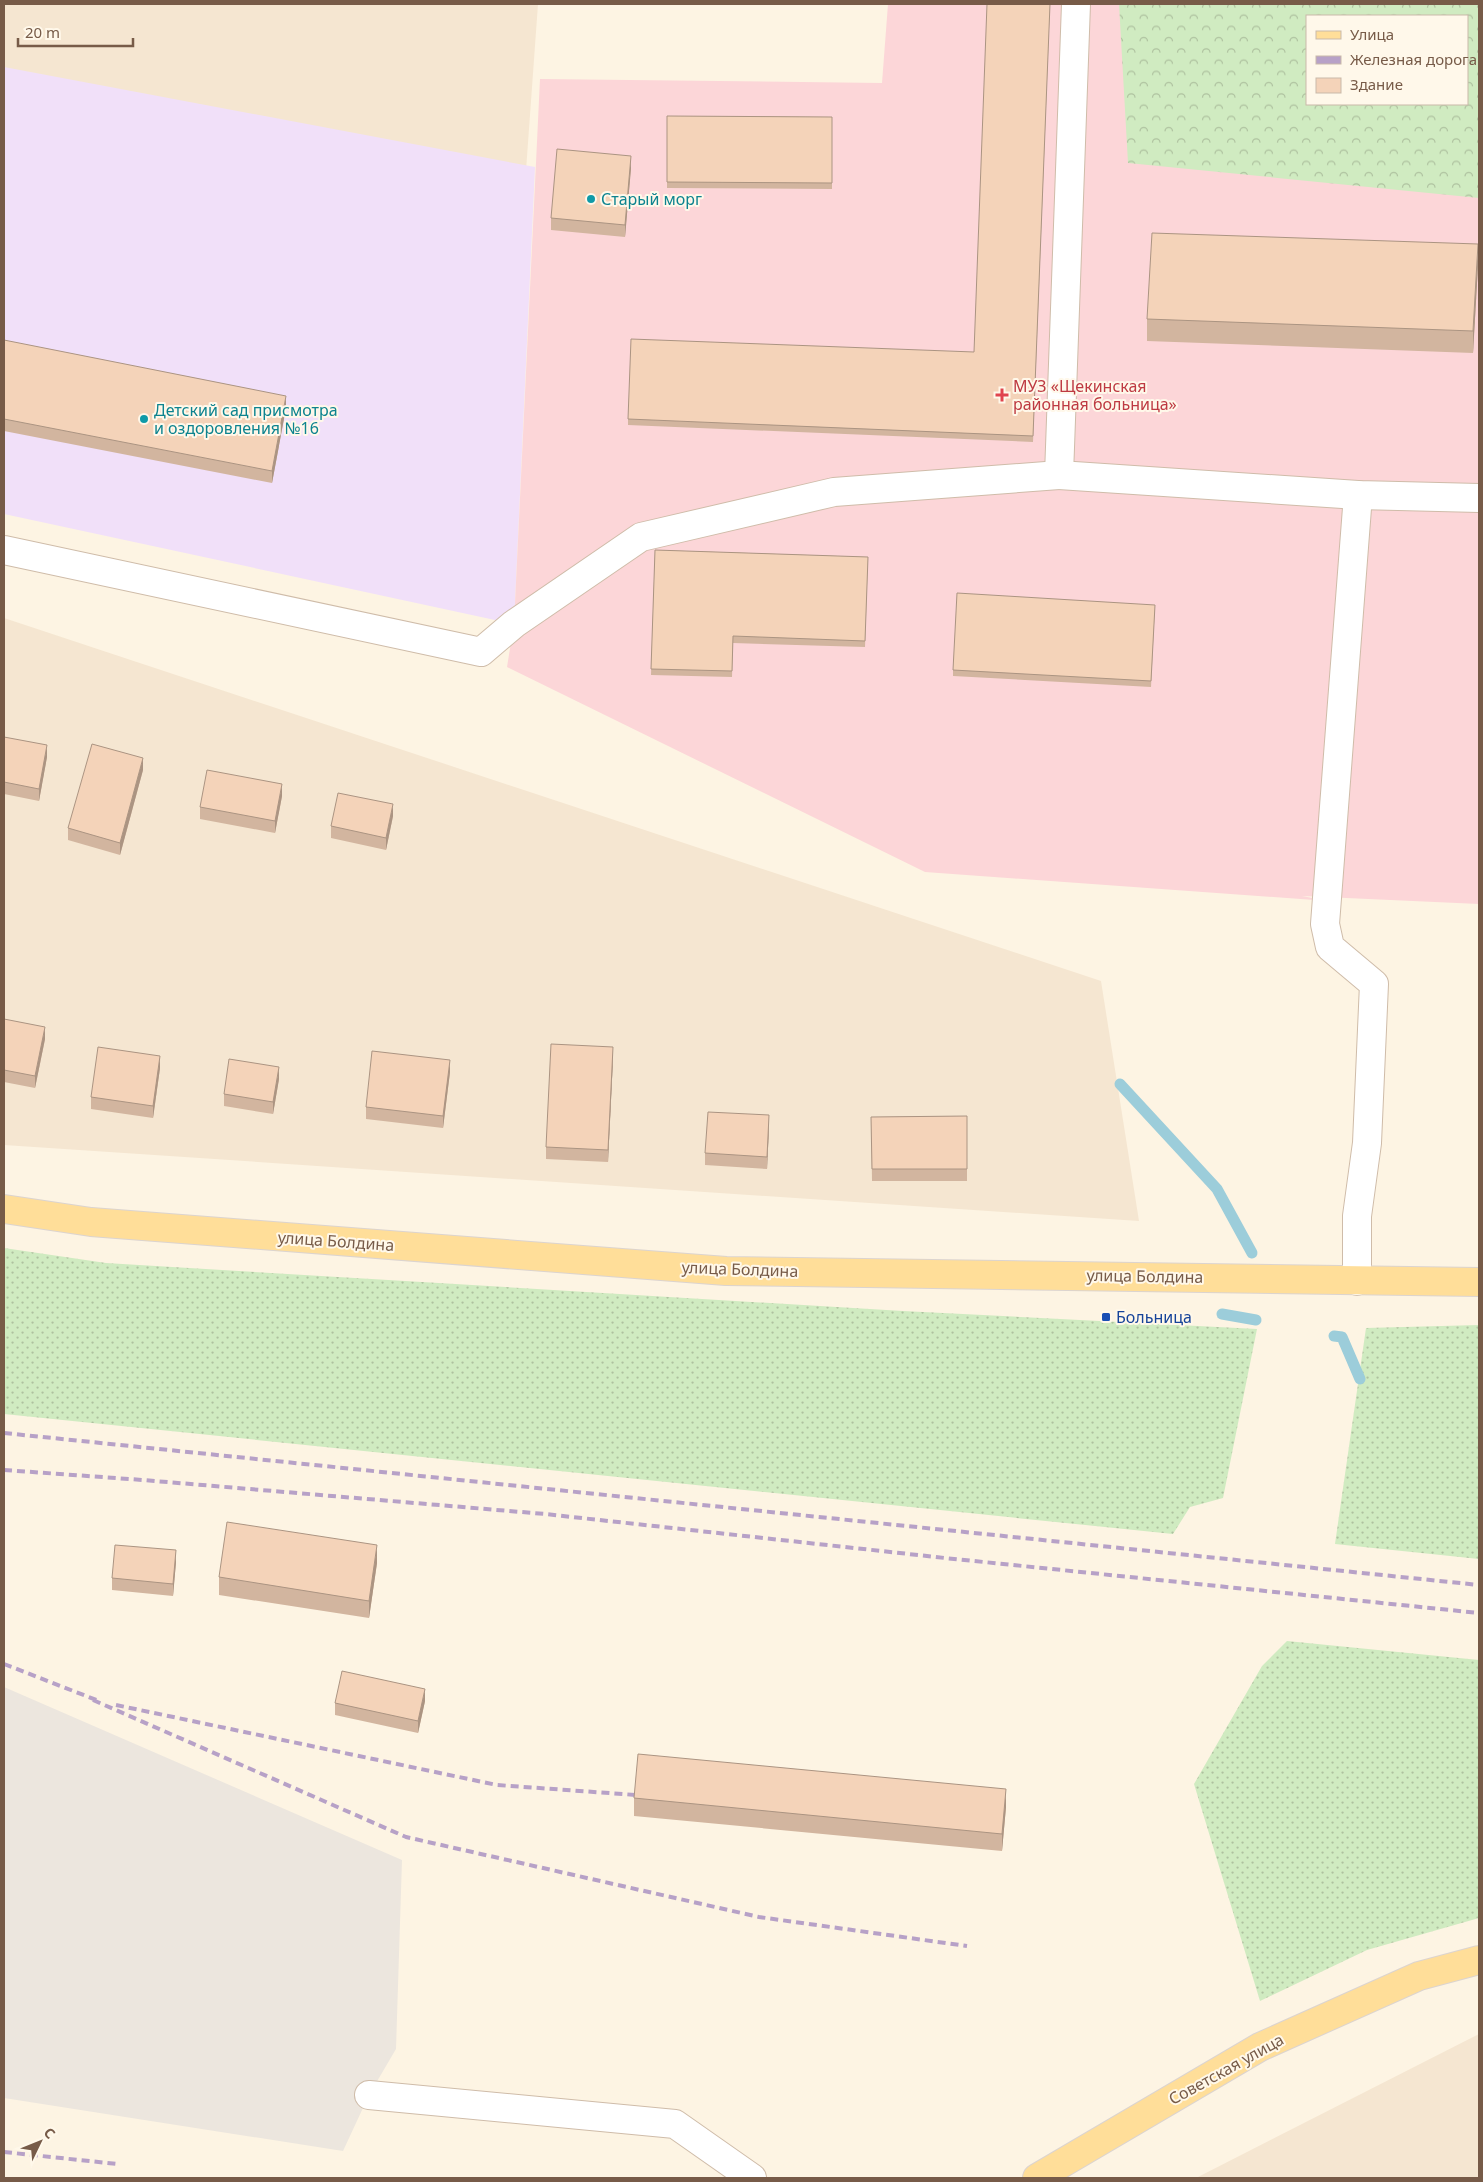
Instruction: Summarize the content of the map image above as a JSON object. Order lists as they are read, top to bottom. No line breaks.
{"streets":{"main road":["улица Болдина","Советская улица"]},"places":{"other":["Старый морг","Детский сад присмотра и оздоровления №16"],"health":["МУЗ «Щекинская районная больница»"],"transit":["Больница"]},"legend":["Улица","Железная дорога","Здание"],"scale_bar":"20 m","north":"top right"}
